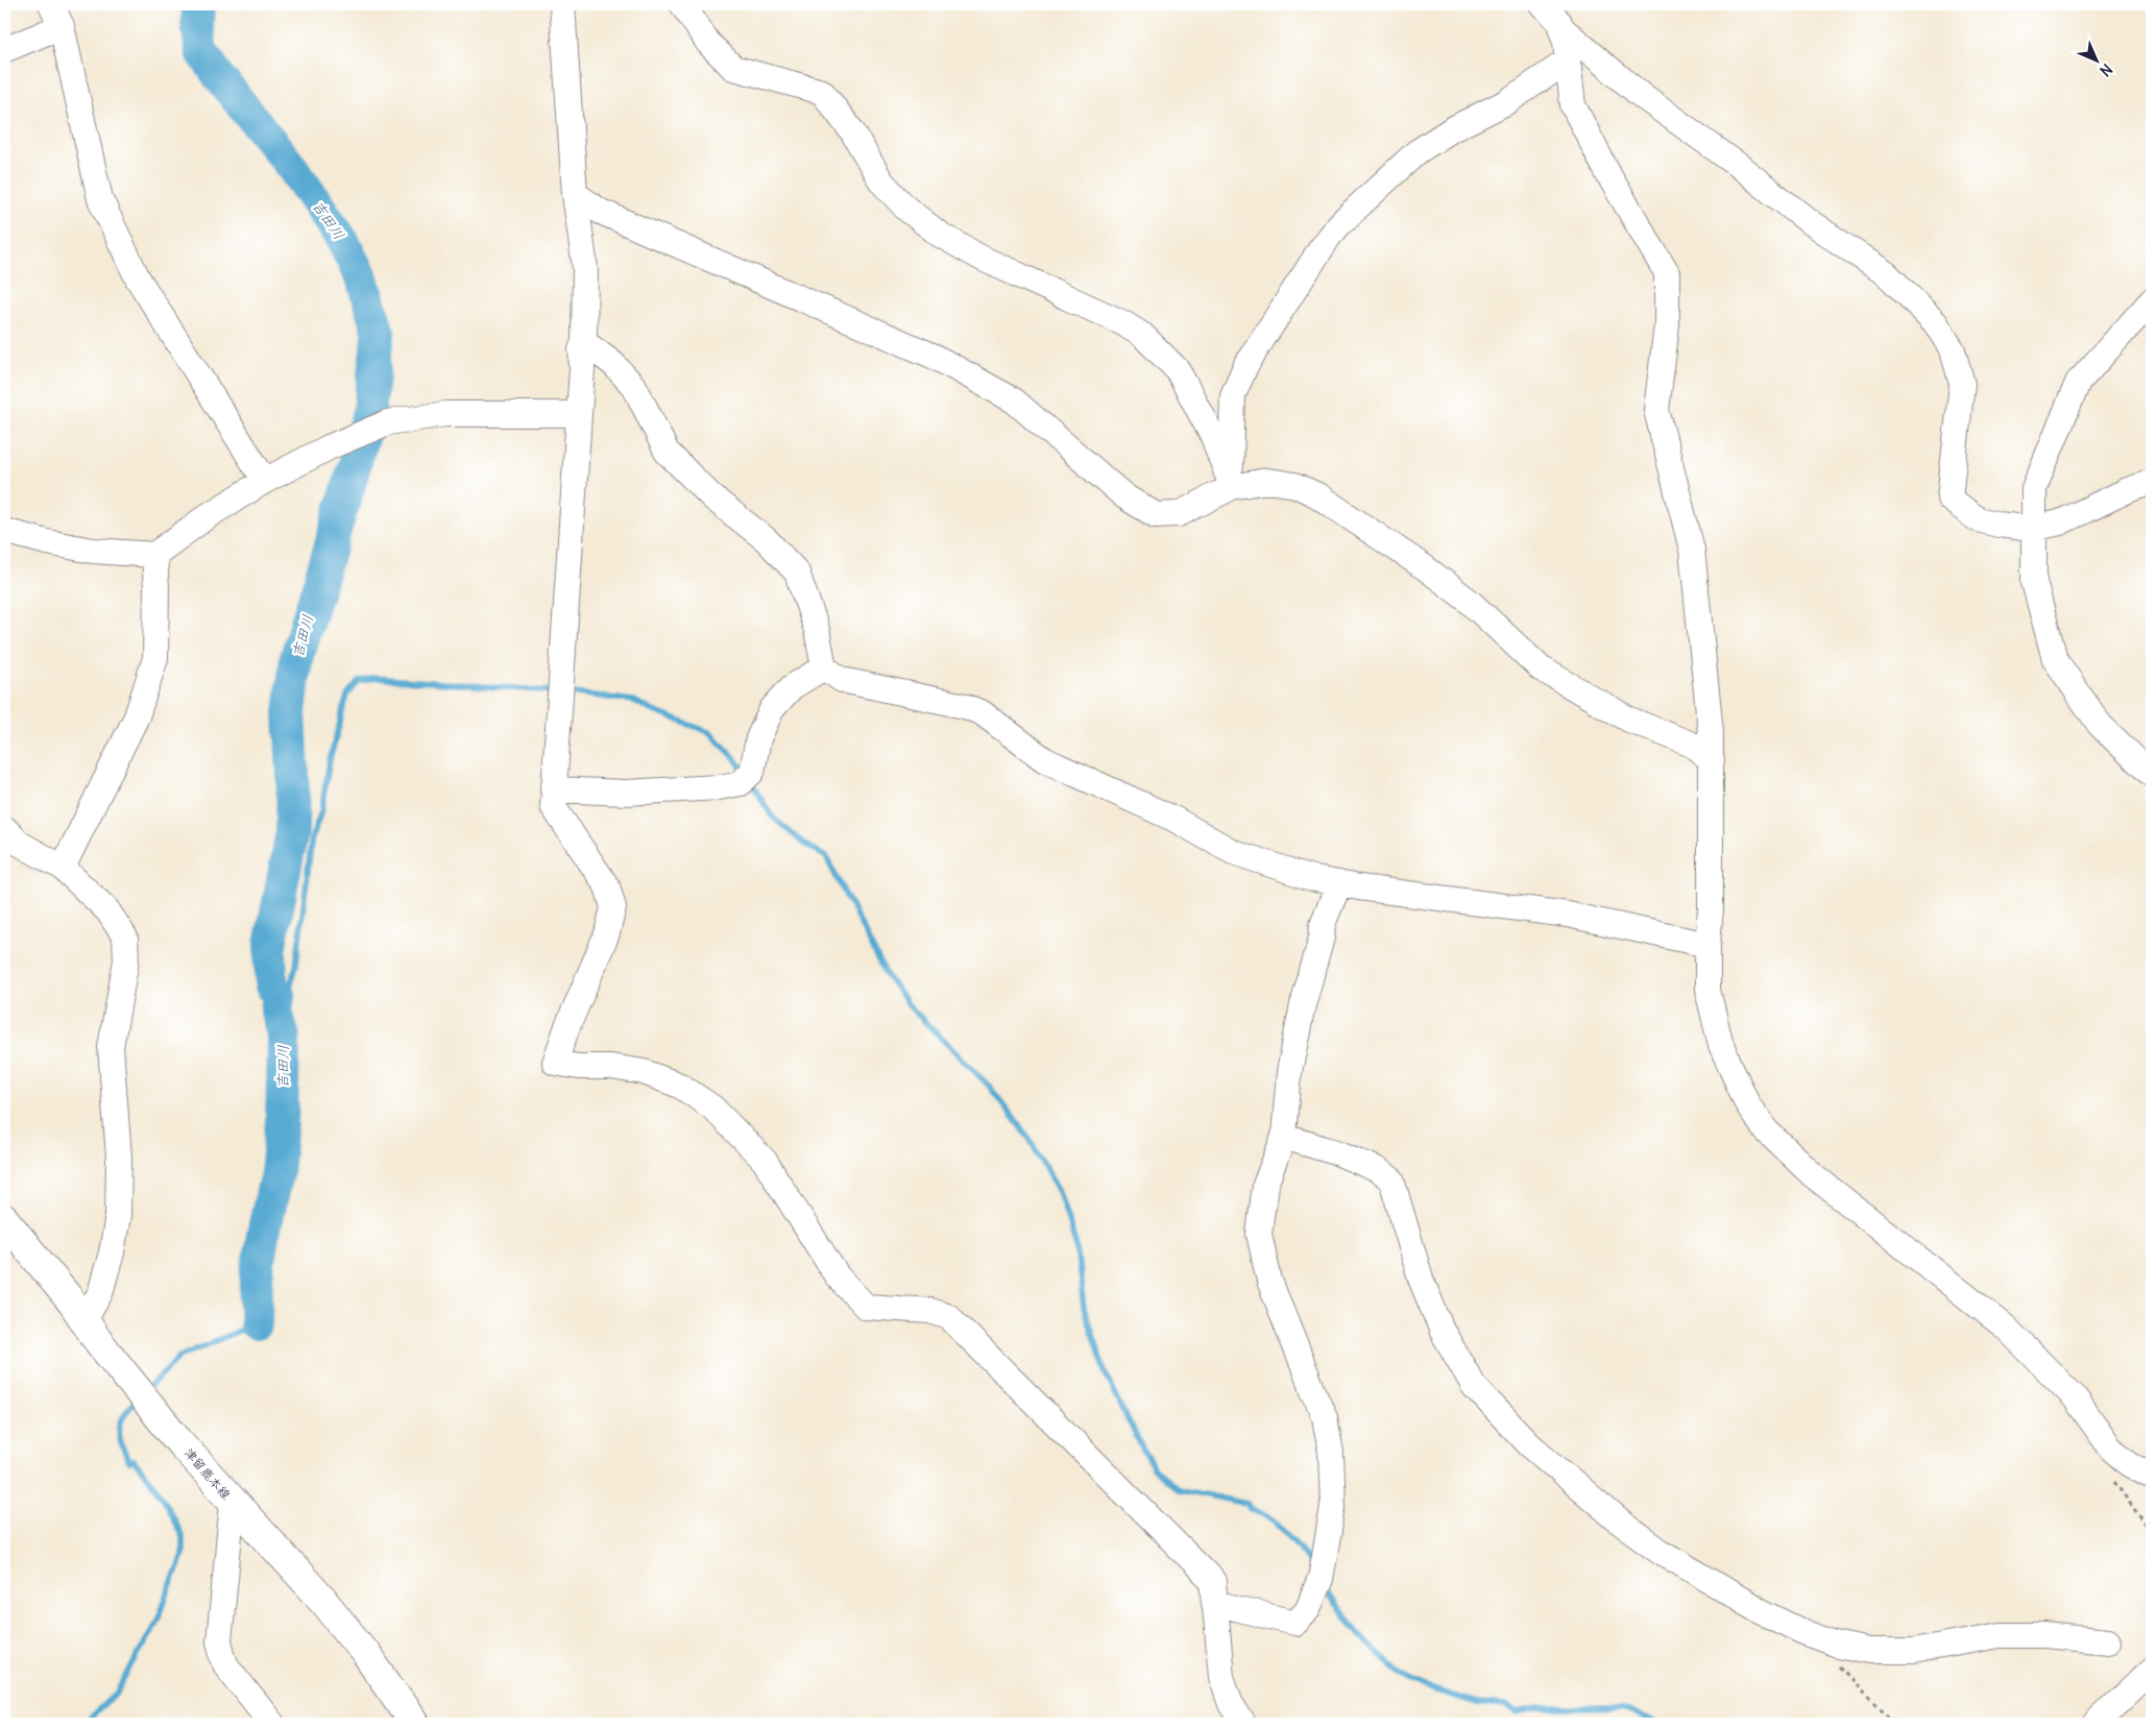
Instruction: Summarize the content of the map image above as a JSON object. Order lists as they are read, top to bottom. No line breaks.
{"streets":{"main road":["津留鹿本線"]},"water":["吉田川"],"north":"bottom right"}
